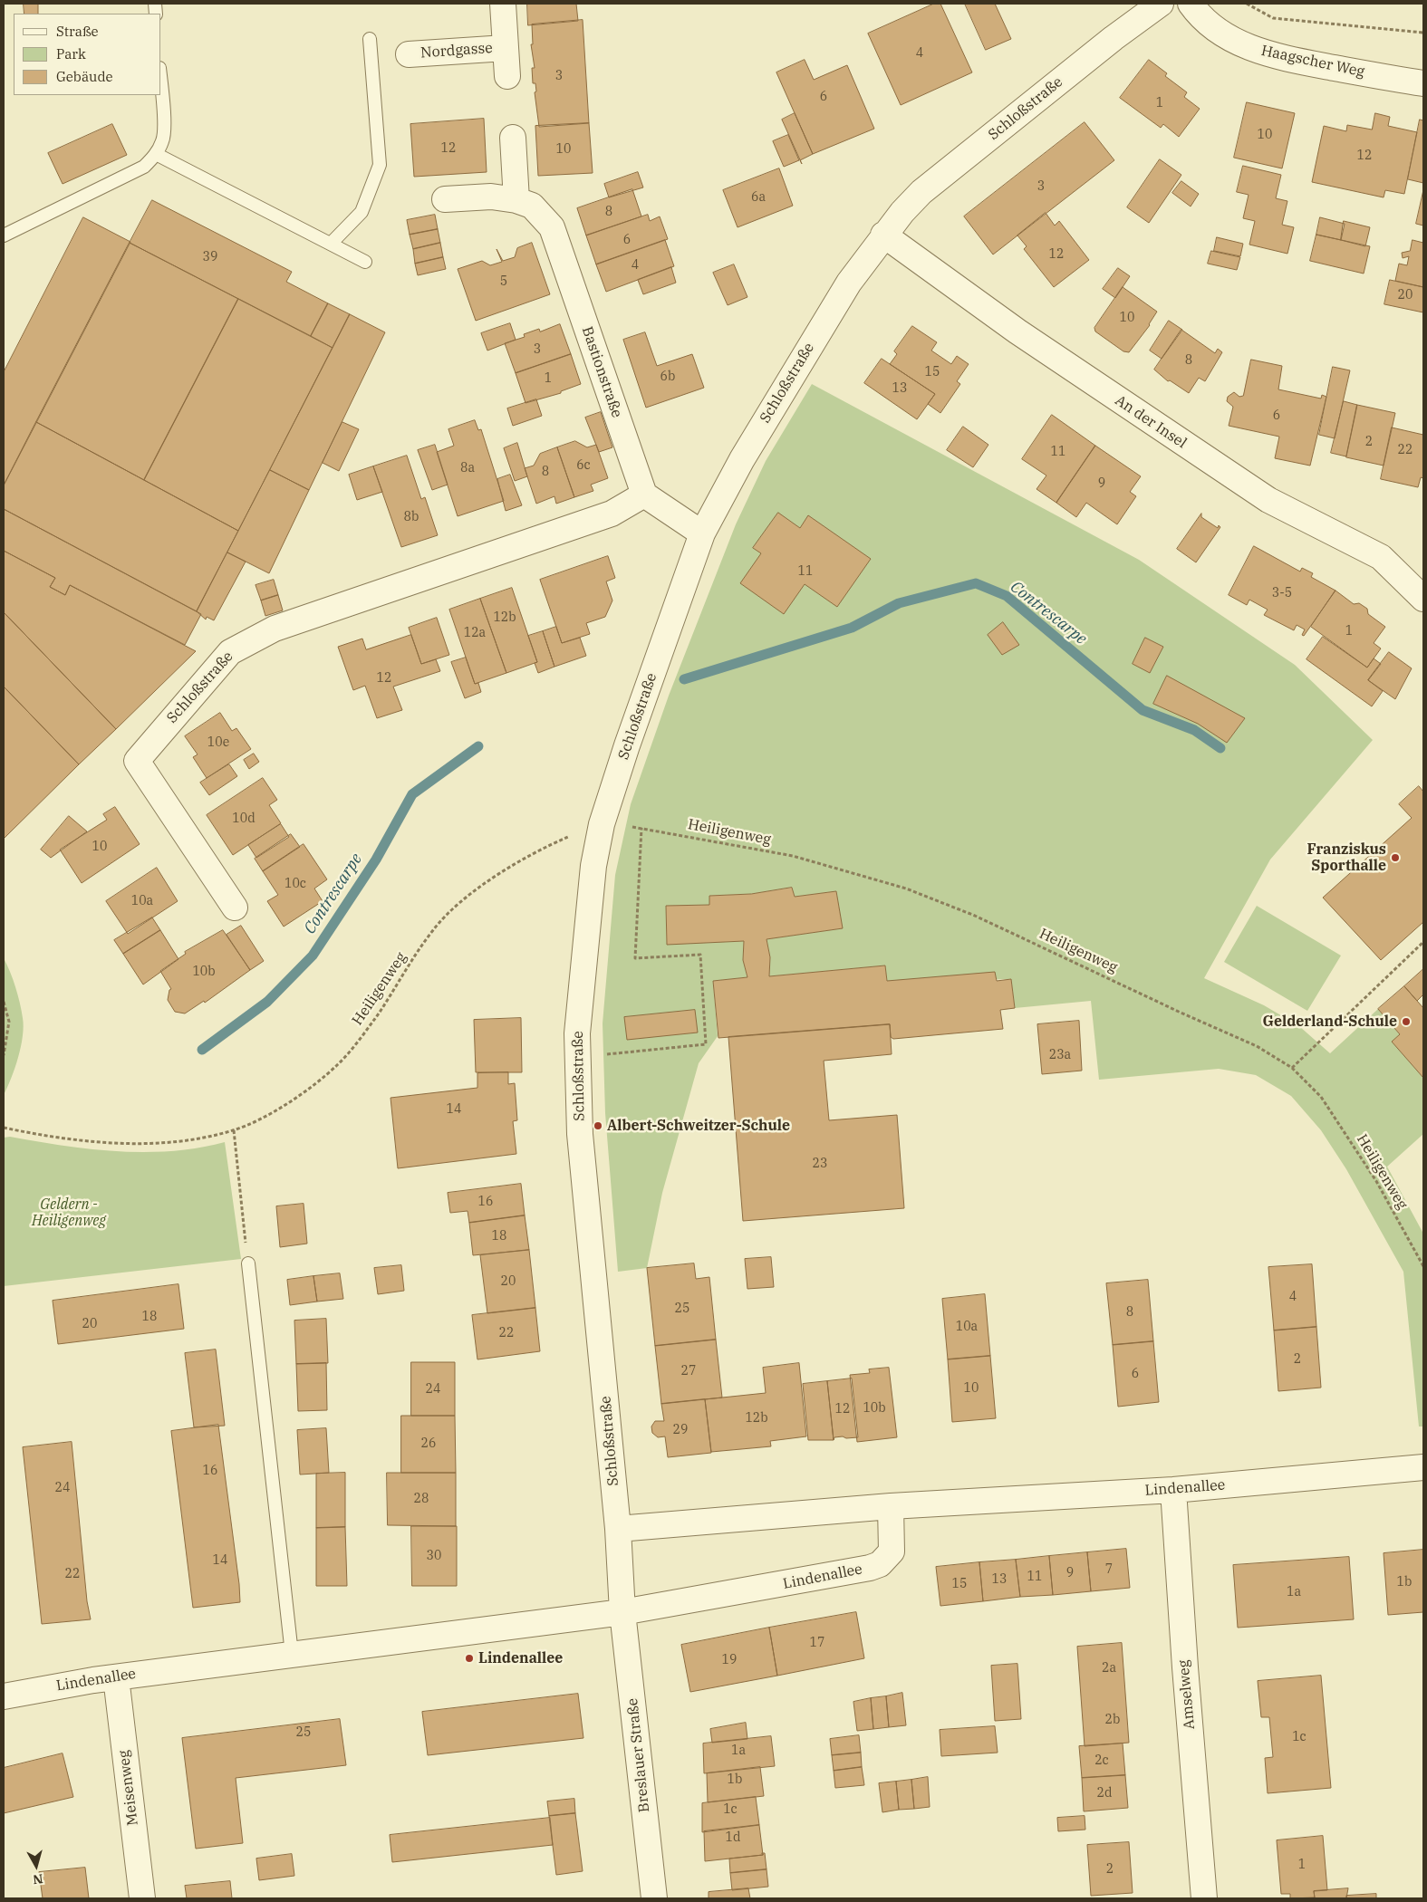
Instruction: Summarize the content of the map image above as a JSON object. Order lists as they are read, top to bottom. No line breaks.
{"streets":{"street":["Nordgasse","Haagscher Weg","Schloßstraße","Bastionstraße","An der Insel","Lindenallee","Amselweg","Breslauer Straße","Meisenweg"],"path":["Heiligenweg"]},"crossings":[["Schloßstraße","Bastionstraße"],["Schloßstraße","An der Insel"],["Schloßstraße","Heiligenweg"],["Schloßstraße","Lindenallee"],["Schloßstraße","Breslauer Straße"],["Lindenallee","Amselweg"],["Lindenallee","Breslauer Straße"],["Lindenallee","Meisenweg"]],"water":["Contrescarpe"],"parks":["Geldern - Heiligenweg"],"places":["Franziskus Sporthalle","Gelderland-Schule","Albert-Schweitzer-Schule","Lindenallee"],"house_numbers":["4","3","6","1","10","12","10","12","3","6a","8","6","12","39","4","5","20","10","3","8","15","6b","1","13","6","2","22","11","6c","8a","8","9","8b","11","3-5","12b","1","12a","12","10e","10d","10","10c","10a","10b","23a","14","23","16","18","20","4","25","8","18","20","10a","22","2","27","6","10","24","10b","12","12b","29","26","16","24","28","30","14","7","9","22","11","13","1b","15","1a","17","19","2a","2b","25","1c","1a","2c","1b","2d","1c","1d","1","2"],"legend":["Straße","Park","Gebäude"],"north":"bottom"}
